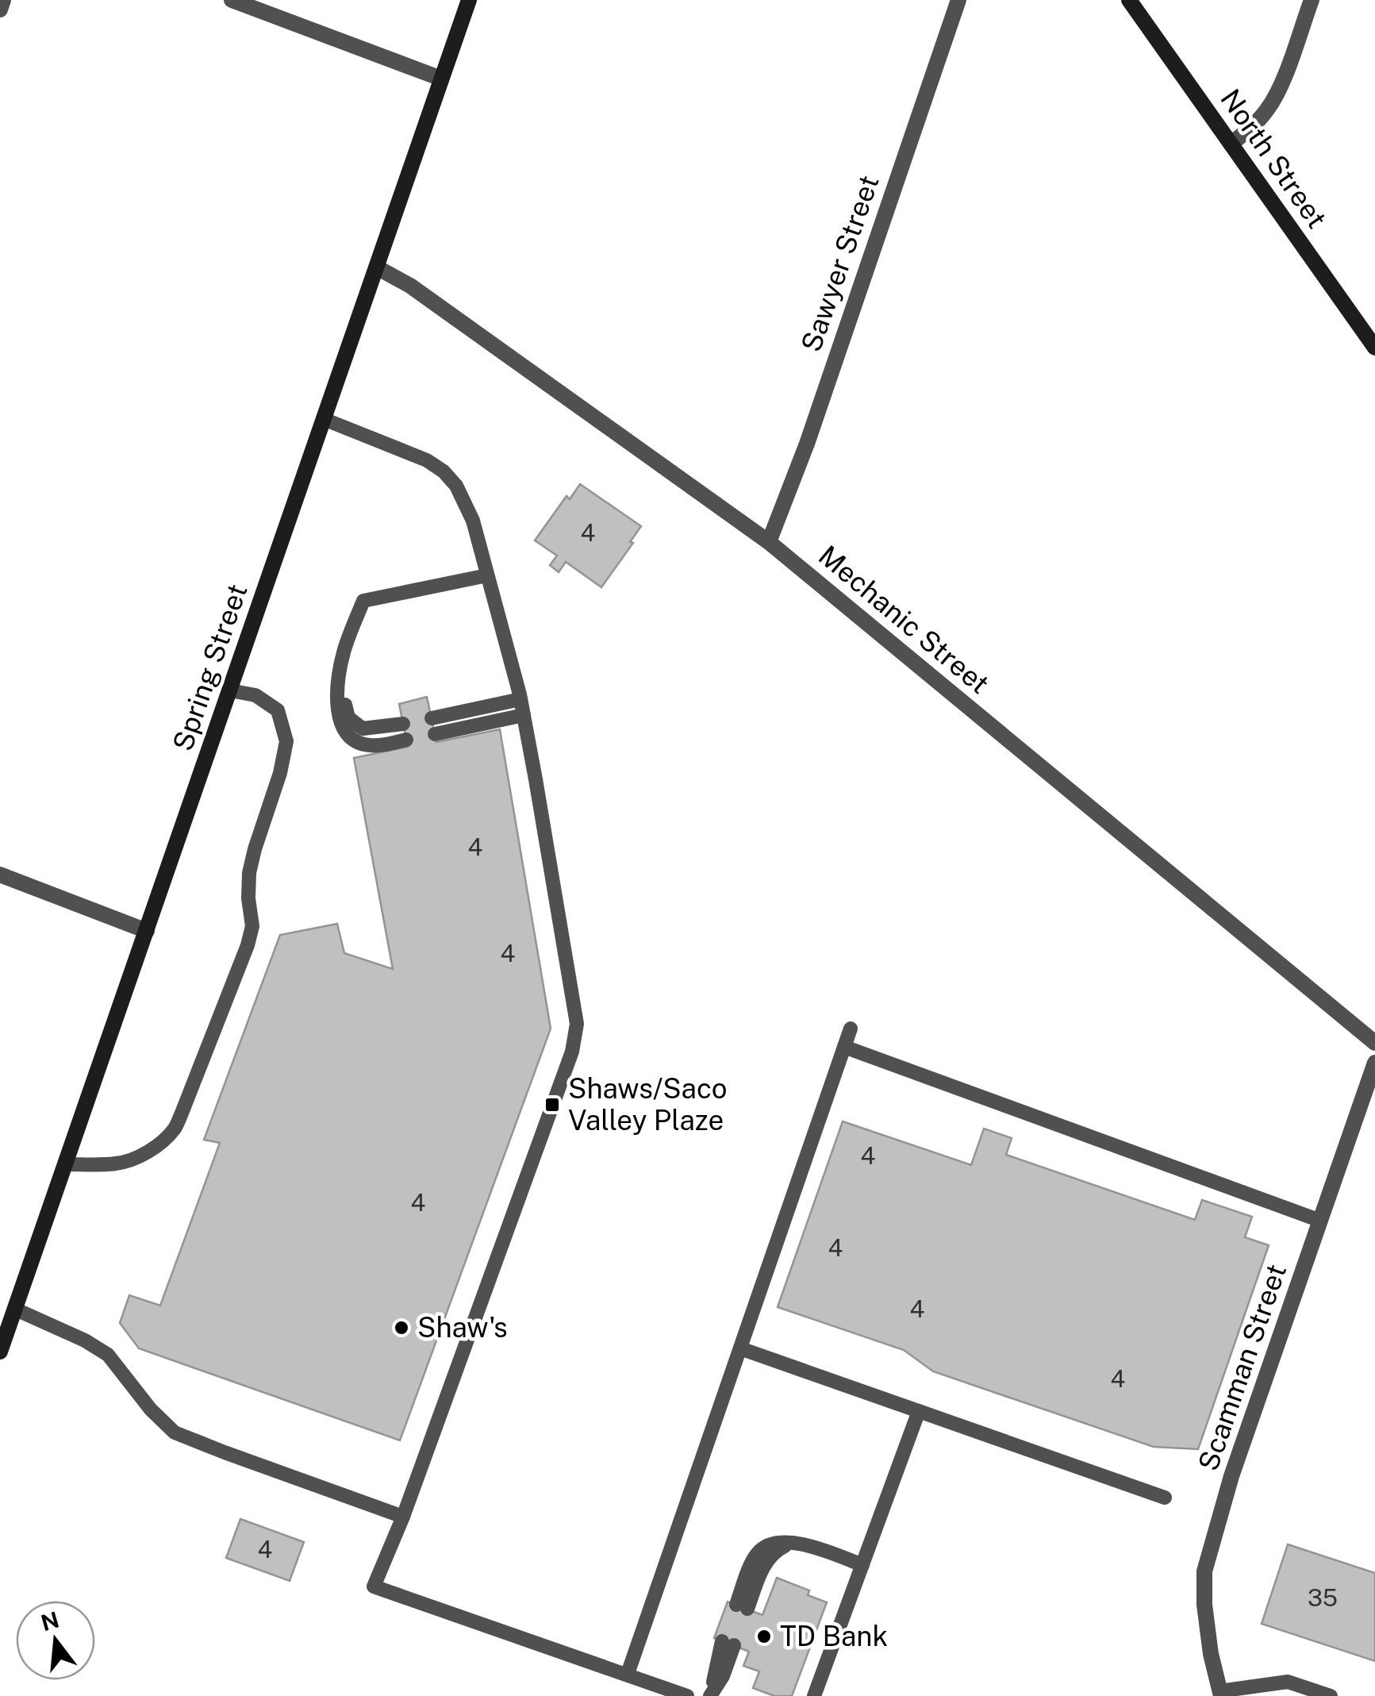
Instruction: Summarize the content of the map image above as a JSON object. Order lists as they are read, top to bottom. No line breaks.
{"streets":{"main road":["North Street","Spring Street"],"street":["Sawyer Street","Mechanic Street","Scamman Street"]},"crossings":[["Sawyer Street","Mechanic Street"],["Mechanic Street","Spring Street"]],"places":{"transit":["Shaws/Saco Valley Plaze"],"other":["Shaw's","TD Bank"]},"house_numbers":["4","4","4","4","4","4","4","4","4","35"],"north":"top"}
